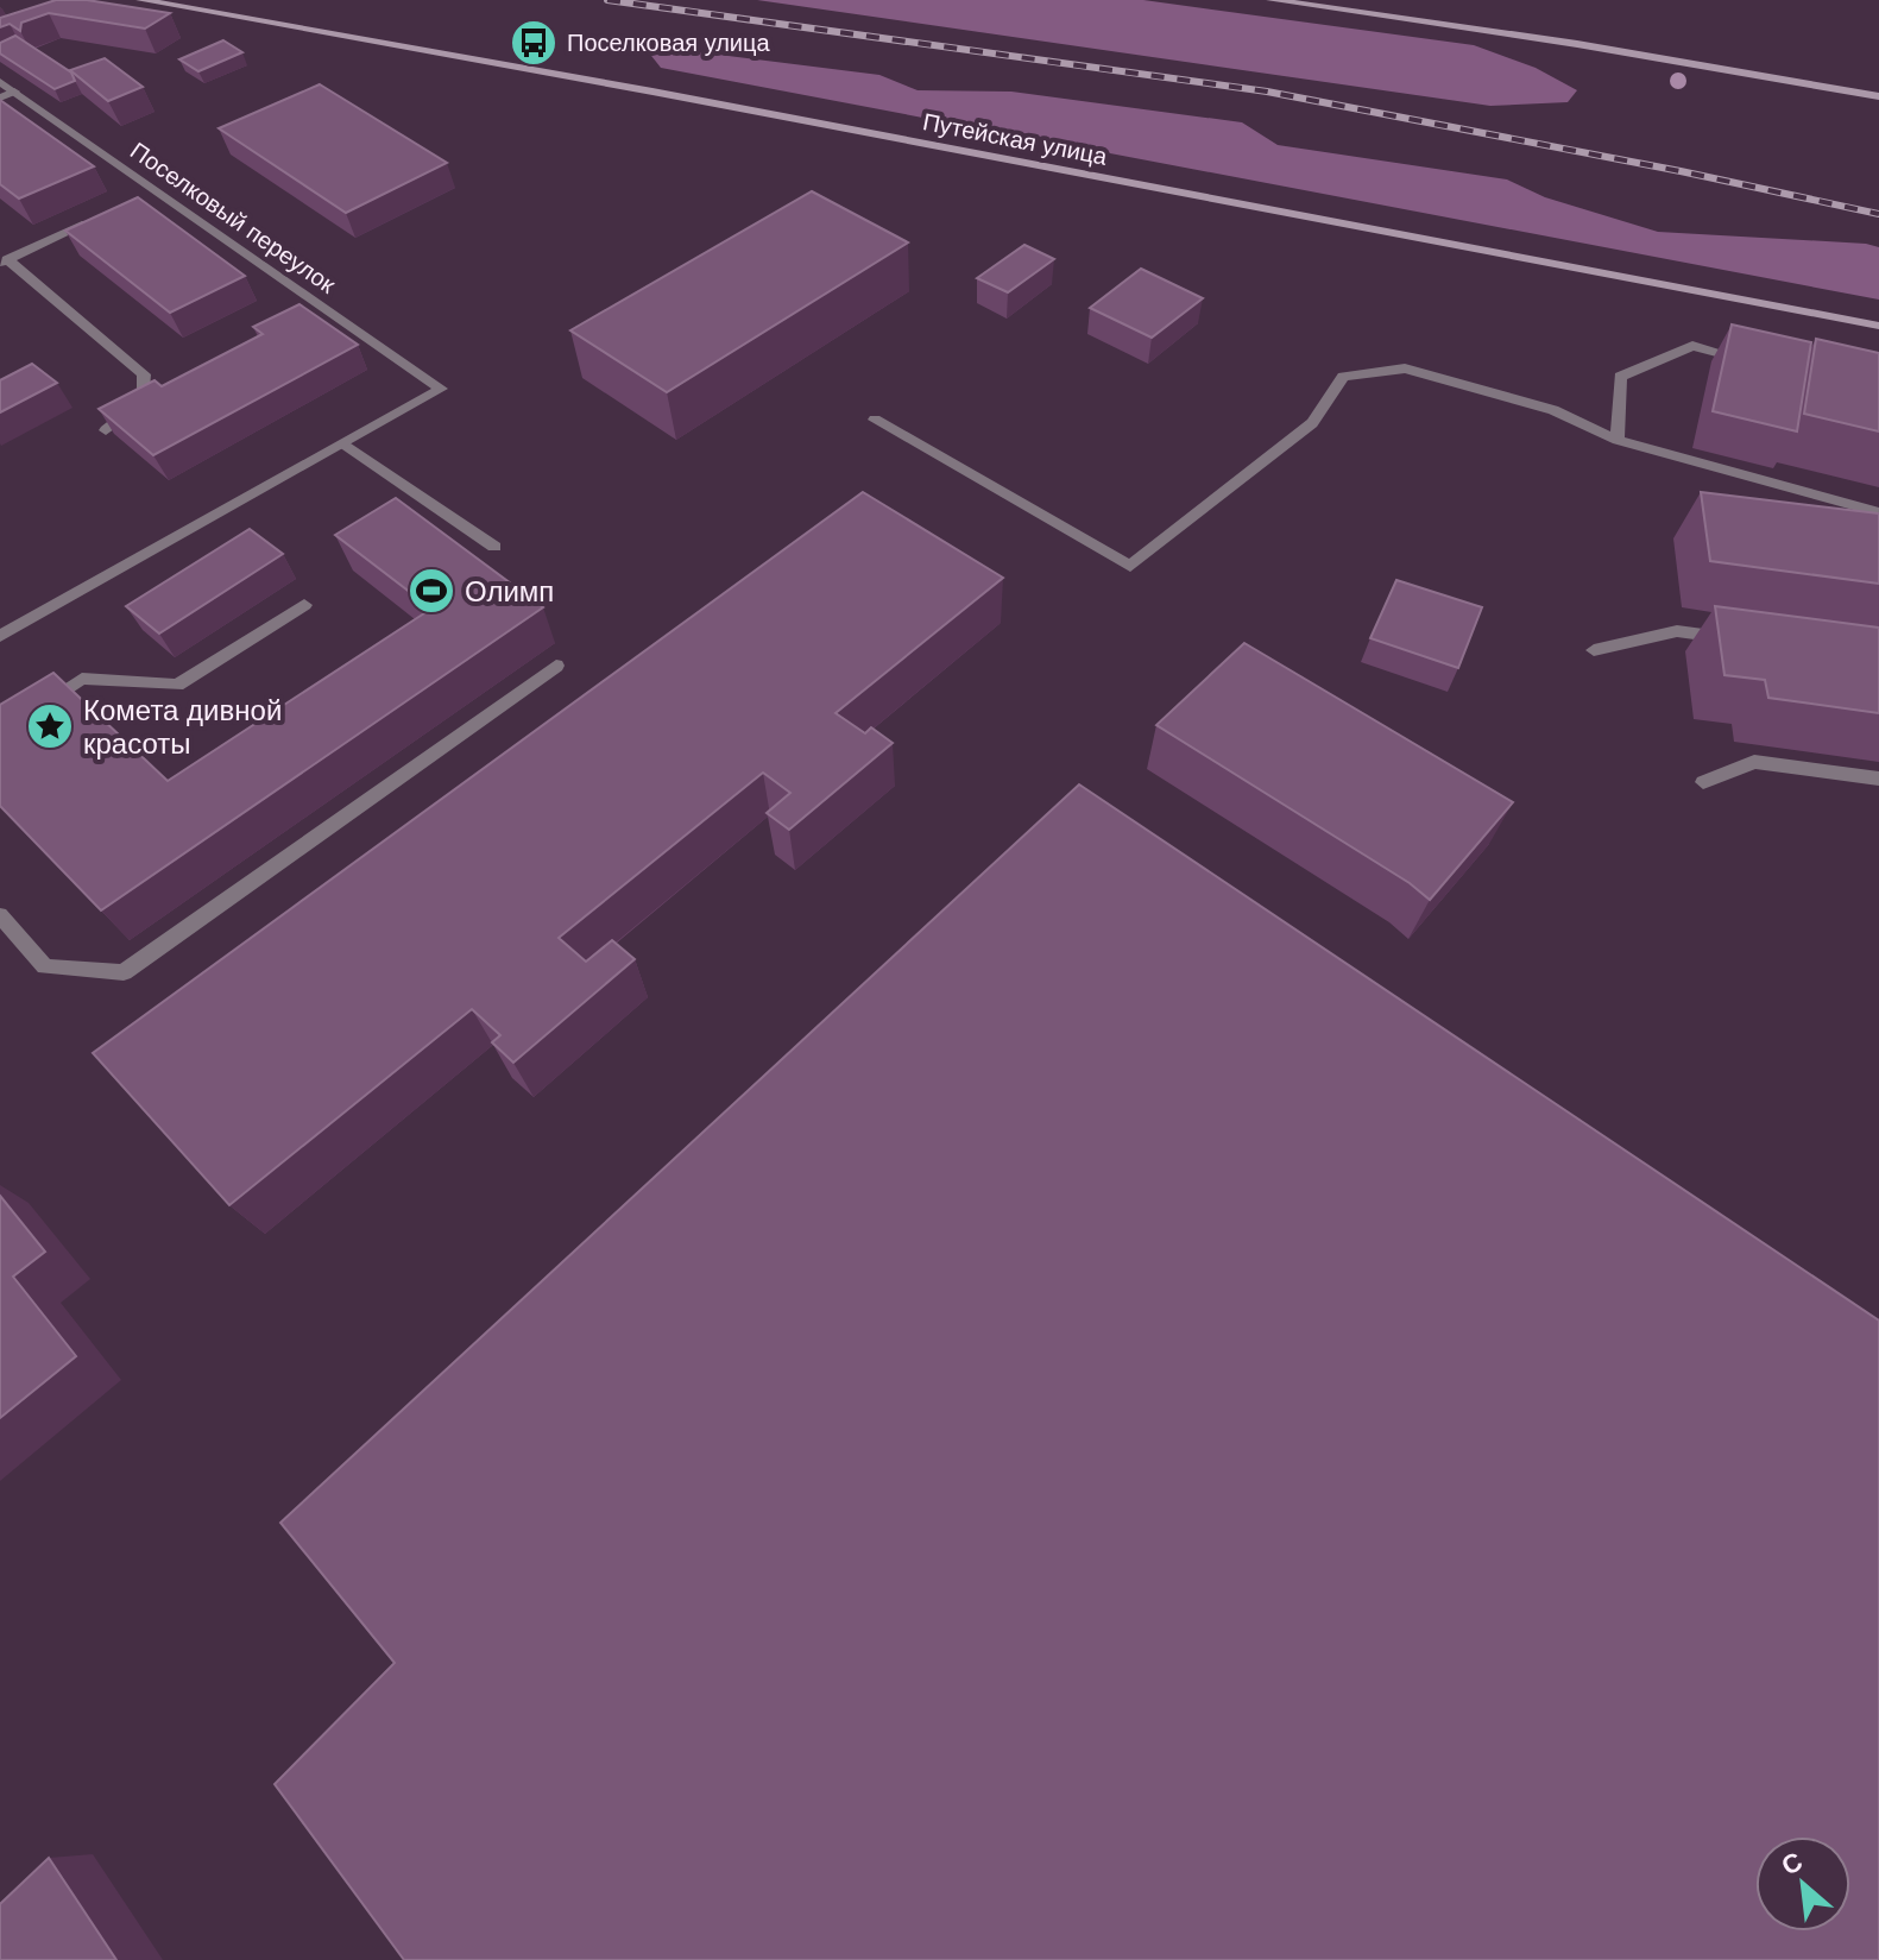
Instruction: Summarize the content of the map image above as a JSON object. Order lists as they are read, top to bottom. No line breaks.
{"streets":{"main road":["Путейская улица"],"street":["Поселковый переулок"]},"places":{"bus stop":["Поселковая улица"],"sports":["Олимп"],"place":["Комета дивной красоты"]},"north":"top left"}
